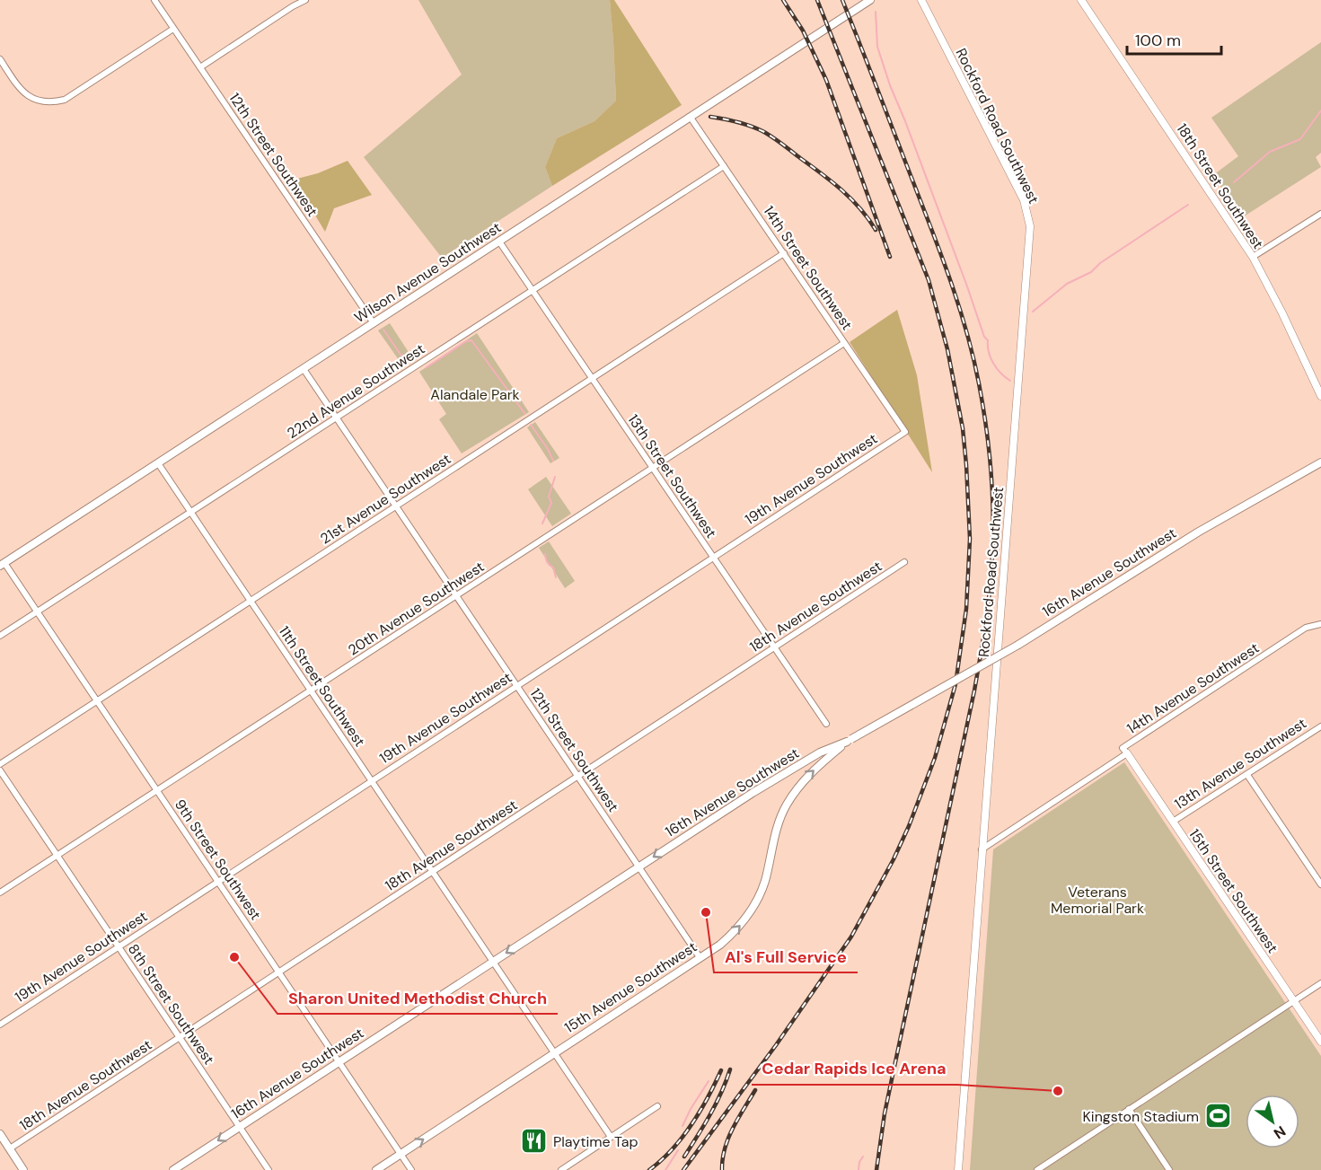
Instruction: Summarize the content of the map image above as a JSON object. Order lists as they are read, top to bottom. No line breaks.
{"streets":{"main road":["Wilson Avenue Southwest","16th Avenue Southwest","15th Avenue Southwest"],"street":["Rockford Road Southwest","12th Street Southwest","18th Street Southwest","14th Street Southwest","22nd Avenue Southwest","13th Street Southwest","19th Avenue Southwest","21st Avenue Southwest","18th Avenue Southwest","20th Avenue Southwest","11th Street Southwest","14th Avenue Southwest","13th Avenue Southwest","9th Street Southwest","15th Street Southwest","8th Street Southwest"]},"crossings":[["Rockford Road Southwest","14th Avenue Southwest"],["12th Street Southwest","Wilson Avenue Southwest"],["12th Street Southwest","22nd Avenue Southwest"],["12th Street Southwest","19th Avenue Southwest"],["12th Street Southwest","21st Avenue Southwest"],["12th Street Southwest","16th Avenue Southwest"],["12th Street Southwest","18th Avenue Southwest"],["12th Street Southwest","20th Avenue Southwest"],["12th Street Southwest","15th Avenue Southwest"],["14th Street Southwest","Wilson Avenue Southwest"],["14th Street Southwest","22nd Avenue Southwest"],["14th Street Southwest","19th Avenue Southwest"],["14th Street Southwest","21st Avenue Southwest"],["14th Street Southwest","20th Avenue Southwest"],["Wilson Avenue Southwest","13th Street Southwest"],["Wilson Avenue Southwest","11th Street Southwest"],["Wilson Avenue Southwest","9th Street Southwest"],["22nd Avenue Southwest","13th Street Southwest"],["22nd Avenue Southwest","11th Street Southwest"],["22nd Avenue Southwest","9th Street Southwest"],["13th Street Southwest","19th Avenue Southwest"],["13th Street Southwest","21st Avenue Southwest"],["13th Street Southwest","18th Avenue Southwest"],["13th Street Southwest","20th Avenue Southwest"],["19th Avenue Southwest","11th Street Southwest"],["19th Avenue Southwest","9th Street Southwest"],["19th Avenue Southwest","8th Street Southwest"],["21st Avenue Southwest","11th Street Southwest"],["21st Avenue Southwest","9th Street Southwest"],["16th Avenue Southwest","11th Street Southwest"],["16th Avenue Southwest","9th Street Southwest"],["16th Avenue Southwest","15th Avenue Southwest"],["16th Avenue Southwest","8th Street Southwest"],["18th Avenue Southwest","11th Street Southwest"],["18th Avenue Southwest","9th Street Southwest"],["18th Avenue Southwest","8th Street Southwest"],["20th Avenue Southwest","11th Street Southwest"],["20th Avenue Southwest","9th Street Southwest"],["20th Avenue Southwest","8th Street Southwest"],["11th Street Southwest","15th Avenue Southwest"],["14th Avenue Southwest","15th Street Southwest"],["13th Avenue Southwest","15th Street Southwest"],["9th Street Southwest","15th Avenue Southwest"]],"one_way":["16th Avenue Southwest","15th Avenue Southwest"],"parks":["Alandale Park","Veterans Memorial Park"],"places":{"other":["Al's Full Service","Sharon United Methodist Church","Cedar Rapids Ice Arena"],"sports":["Kingston Stadium"],"restaurant":["Playtime Tap"]},"scale_bar":"100 m","north":"bottom right"}
